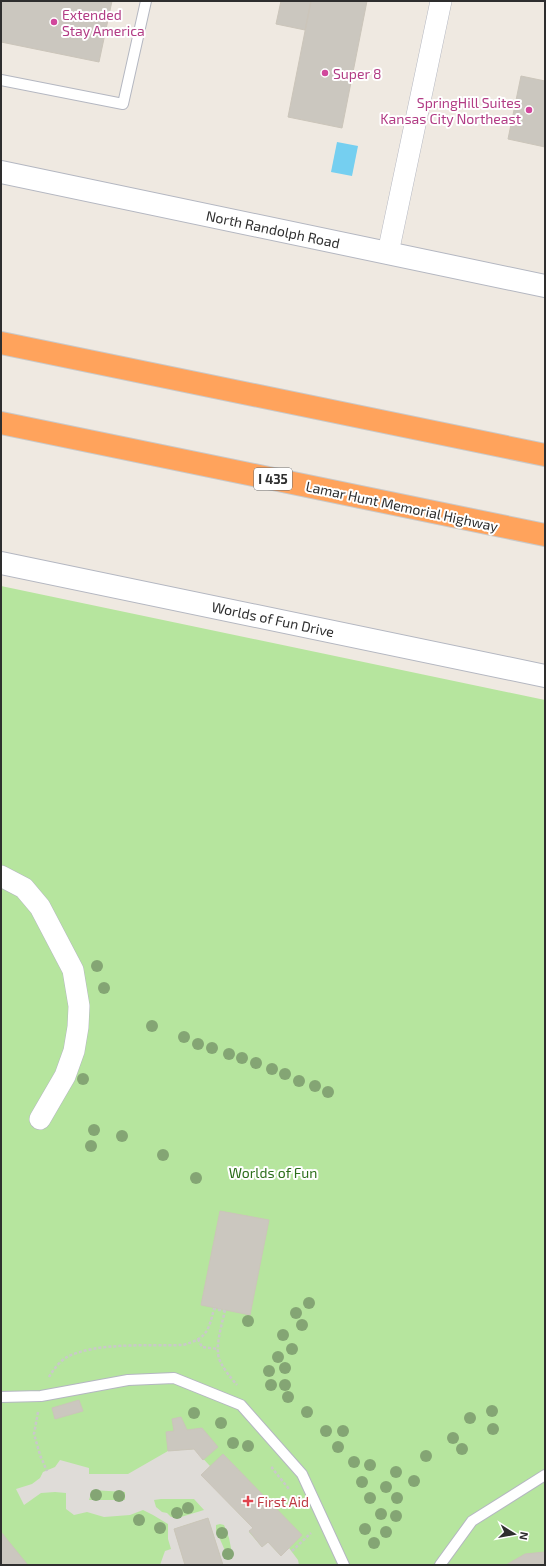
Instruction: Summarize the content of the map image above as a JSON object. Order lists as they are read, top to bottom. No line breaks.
{"streets":{"highway":["I 435","Lamar Hunt Memorial Highway"],"main road":["North Randolph Road","Worlds of Fun Drive"]},"parks":["Worlds of Fun"],"places":{"other":["Extended Stay America","Super 8","SpringHill Suites Kansas City Northeast"],"health":["First Aid"]},"north":"right"}
